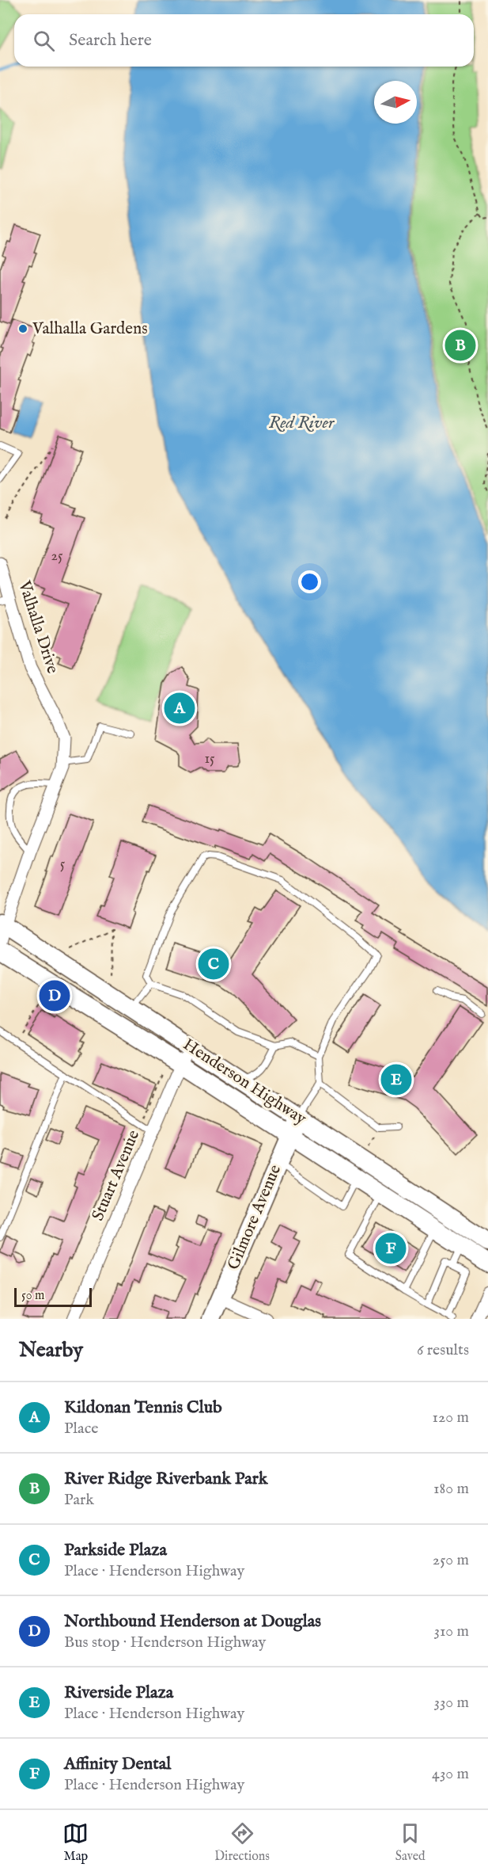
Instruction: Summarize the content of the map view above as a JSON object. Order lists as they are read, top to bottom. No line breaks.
{"streets":{"main road":["Henderson Highway","Gilmore Avenue"],"street":["Valhalla Drive","Stuart Avenue"]},"crossings":[["Valhalla Drive","Henderson Highway"],["Henderson Highway","Stuart Avenue"],["Henderson Highway","Gilmore Avenue"]],"water":["Red River"],"places":["Valhalla Gardens"],"house_numbers":["25","15","5"],"scale_bar":"50 m","north":"right","page":{"search":"Search here","pins":["B","A","C","D","E","F"],"scale":"50 m","heading":["Nearby","6 results"],"list":[{"mark":"A","name":"Kildonan Tennis Club","note":"Place","value":"120 m"},{"mark":"B","name":"River Ridge Riverbank Park","note":"Park","value":"180 m"},{"mark":"C","name":"Parkside Plaza","note":"Place · Henderson Highway","value":"250 m"},{"mark":"D","name":"Northbound Henderson at Douglas","note":"Bus stop · Henderson Highway","value":"310 m"},{"mark":"E","name":"Riverside Plaza","note":"Place · Henderson Highway","value":"330 m"},{"mark":"F","name":"Affinity Dental","note":"Place · Henderson Highway","value":"430 m"}],"nav":["Map","Directions","Saved"]}}
